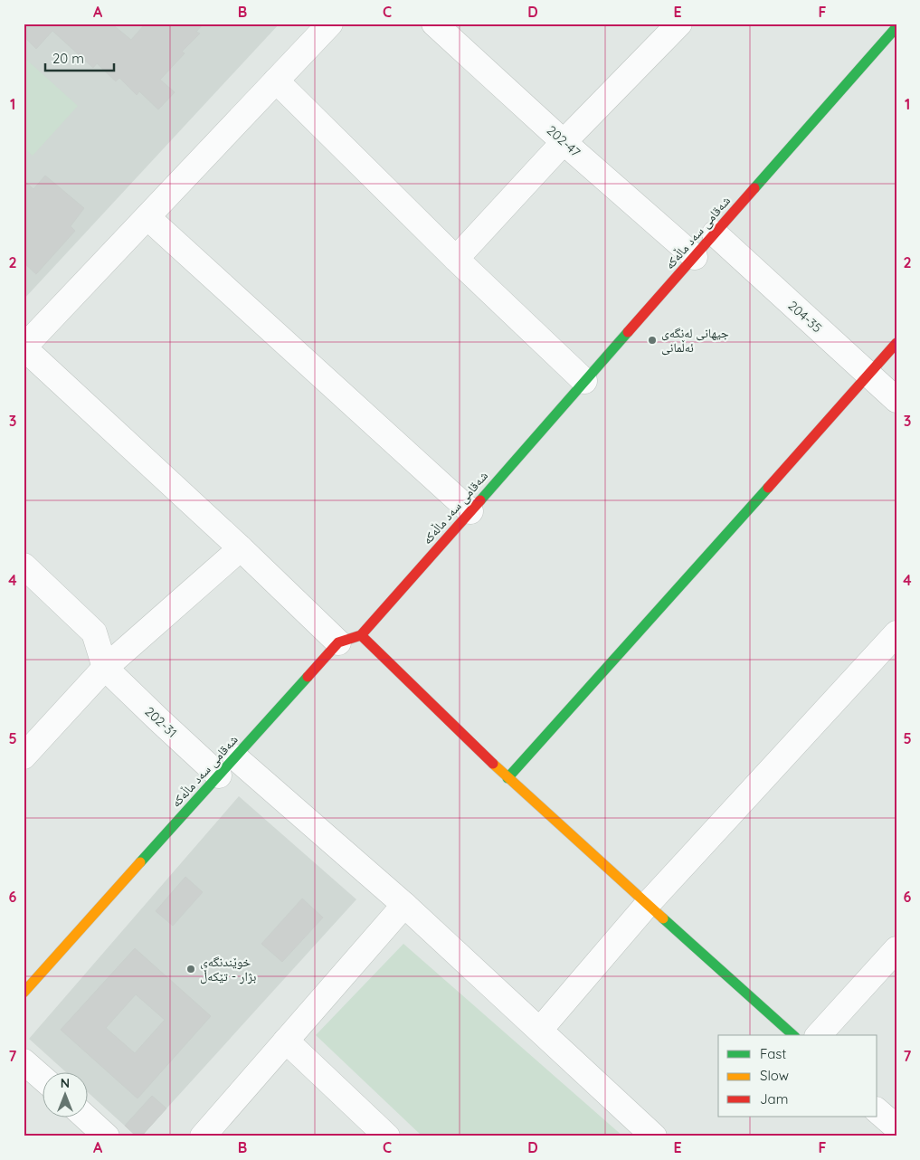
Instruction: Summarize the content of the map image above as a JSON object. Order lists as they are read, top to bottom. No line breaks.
{"streets":{"street":["202-47","شەقامی سەد ماڵەکە","204-35","202-31"]},"crossings":[["202-47","شەقامی سەد ماڵەکە"],["شەقامی سەد ماڵەکە","204-35"],["شەقامی سەد ماڵەکە","202-31"]],"places":["جیهانی لەنگەی ئەڵمانی","خوێندنگەی بژار - تێکەڵ"],"legend":["Fast","Slow","Jam"],"scale_bar":"20 m","north":"top","grid":{"columns":["A","B","C","D","E","F"],"rows":["1","2","3","4","5","6","7"]}}
